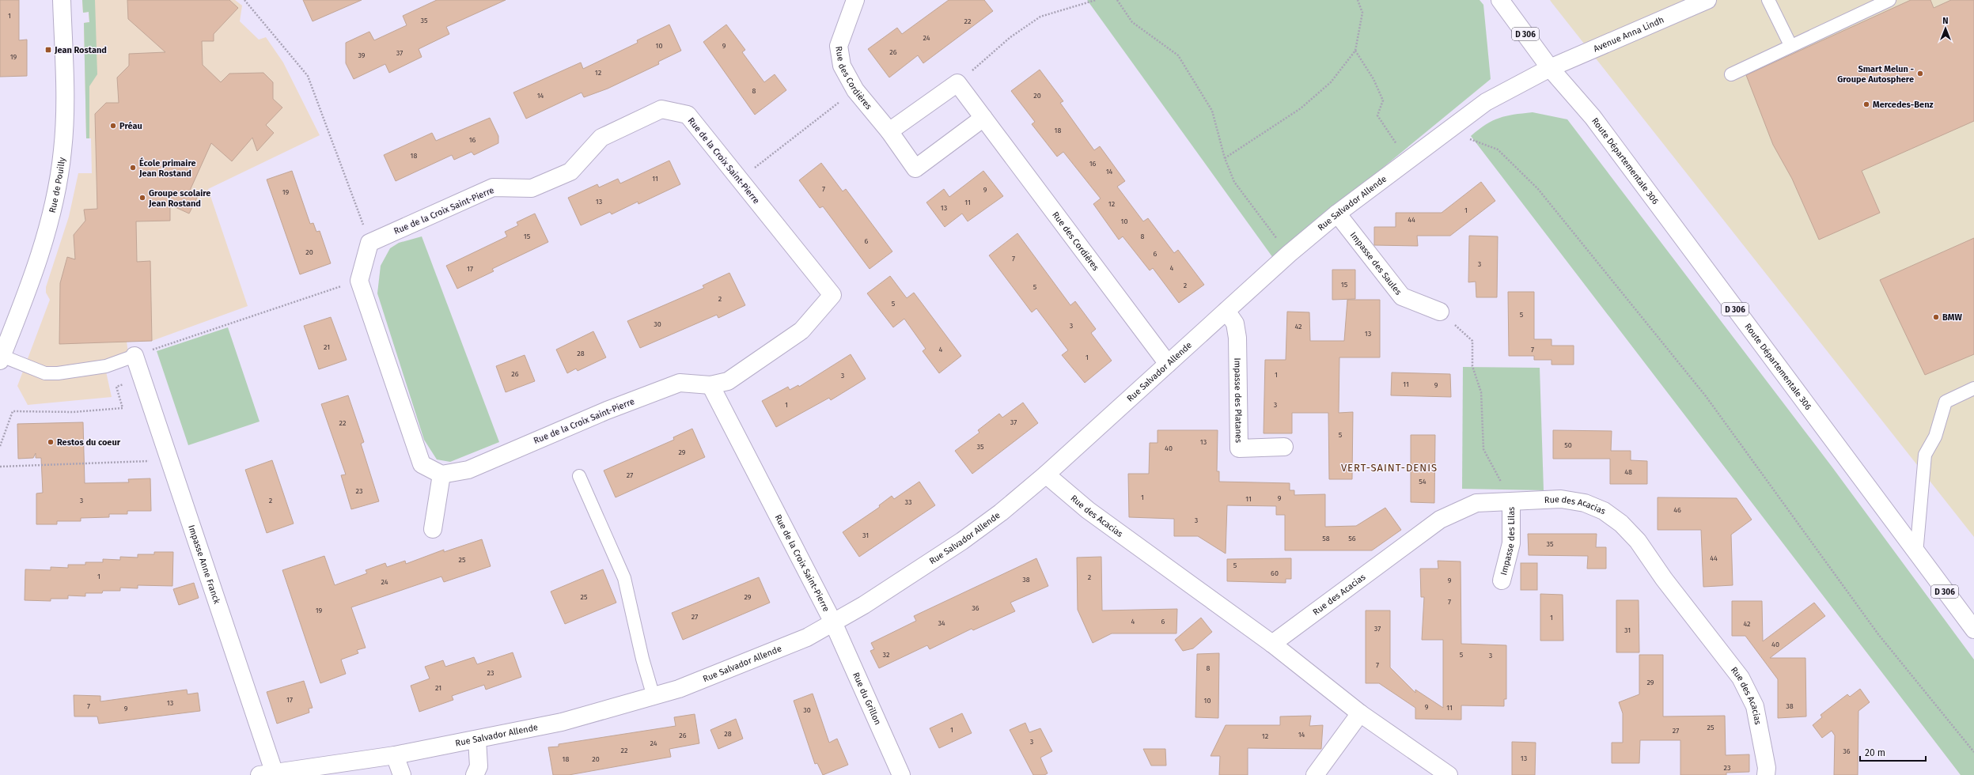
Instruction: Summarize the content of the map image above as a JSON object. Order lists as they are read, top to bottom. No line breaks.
{"streets":{"street":["D 306","Avenue Anna Lindh","Rue des Cordières","Rue de la Croix Saint-Pierre","Route Départementale 306","Rue de Pouilly","Rue Salvador Allende","Impasse des Saules","Impasse des Platanes","Rue des Acacias","Impasse des Lilas","Impasse Anne Franck","Rue du Grillon"]},"crossings":[["Avenue Anna Lindh","Route Départementale 306"],["Avenue Anna Lindh","Rue Salvador Allende"],["Rue des Cordières","Rue Salvador Allende"],["Rue de la Croix Saint-Pierre","Rue Salvador Allende"],["Rue de la Croix Saint-Pierre","Rue du Grillon"],["Route Départementale 306","Rue Salvador Allende"],["Rue Salvador Allende","Impasse des Saules"],["Rue Salvador Allende","Impasse des Platanes"],["Rue Salvador Allende","Rue des Acacias"],["Rue Salvador Allende","Impasse Anne Franck"],["Rue Salvador Allende","Rue du Grillon"],["Rue des Acacias","Impasse des Lilas"]],"districts":["VERT-SAINT-DENIS"],"places":{"transit":["Jean Rostand"],"other":["Smart Melun - Groupe Autosphere","Mercedes-Benz","Préau","École primaire Jean Rostand","Groupe scolaire Jean Rostand","BMW","Restos du coeur"]},"house_numbers":["1","35","22","24","10","9","26","37","39","19","12","8","14","20","18","16","18","16","14","11","7","9","19","13","11","12","13","1","44","10","15","8","6","20","6","7","3","4","17","15","2","5","2","5","5","30","3","42","13","21","4","7","28","1","26","1","3","11","9","1","3","37","22","5","13","50","35","40","29","48","27","54","23","1","9","11","3","2","33","46","3","31","58","56","35","44","25","5","60","1","2","38","9","24","25","29","7","36","19","27","1","4","6","34","42","37","31","40","32","5","3","7","8","23","29","21","17","10","13","7","38","9","11","9","30","25","1","27","28","14","26","12","3","24","22","36","13","18","20","23"],"scale_bar":"20 m","north":"top"}
